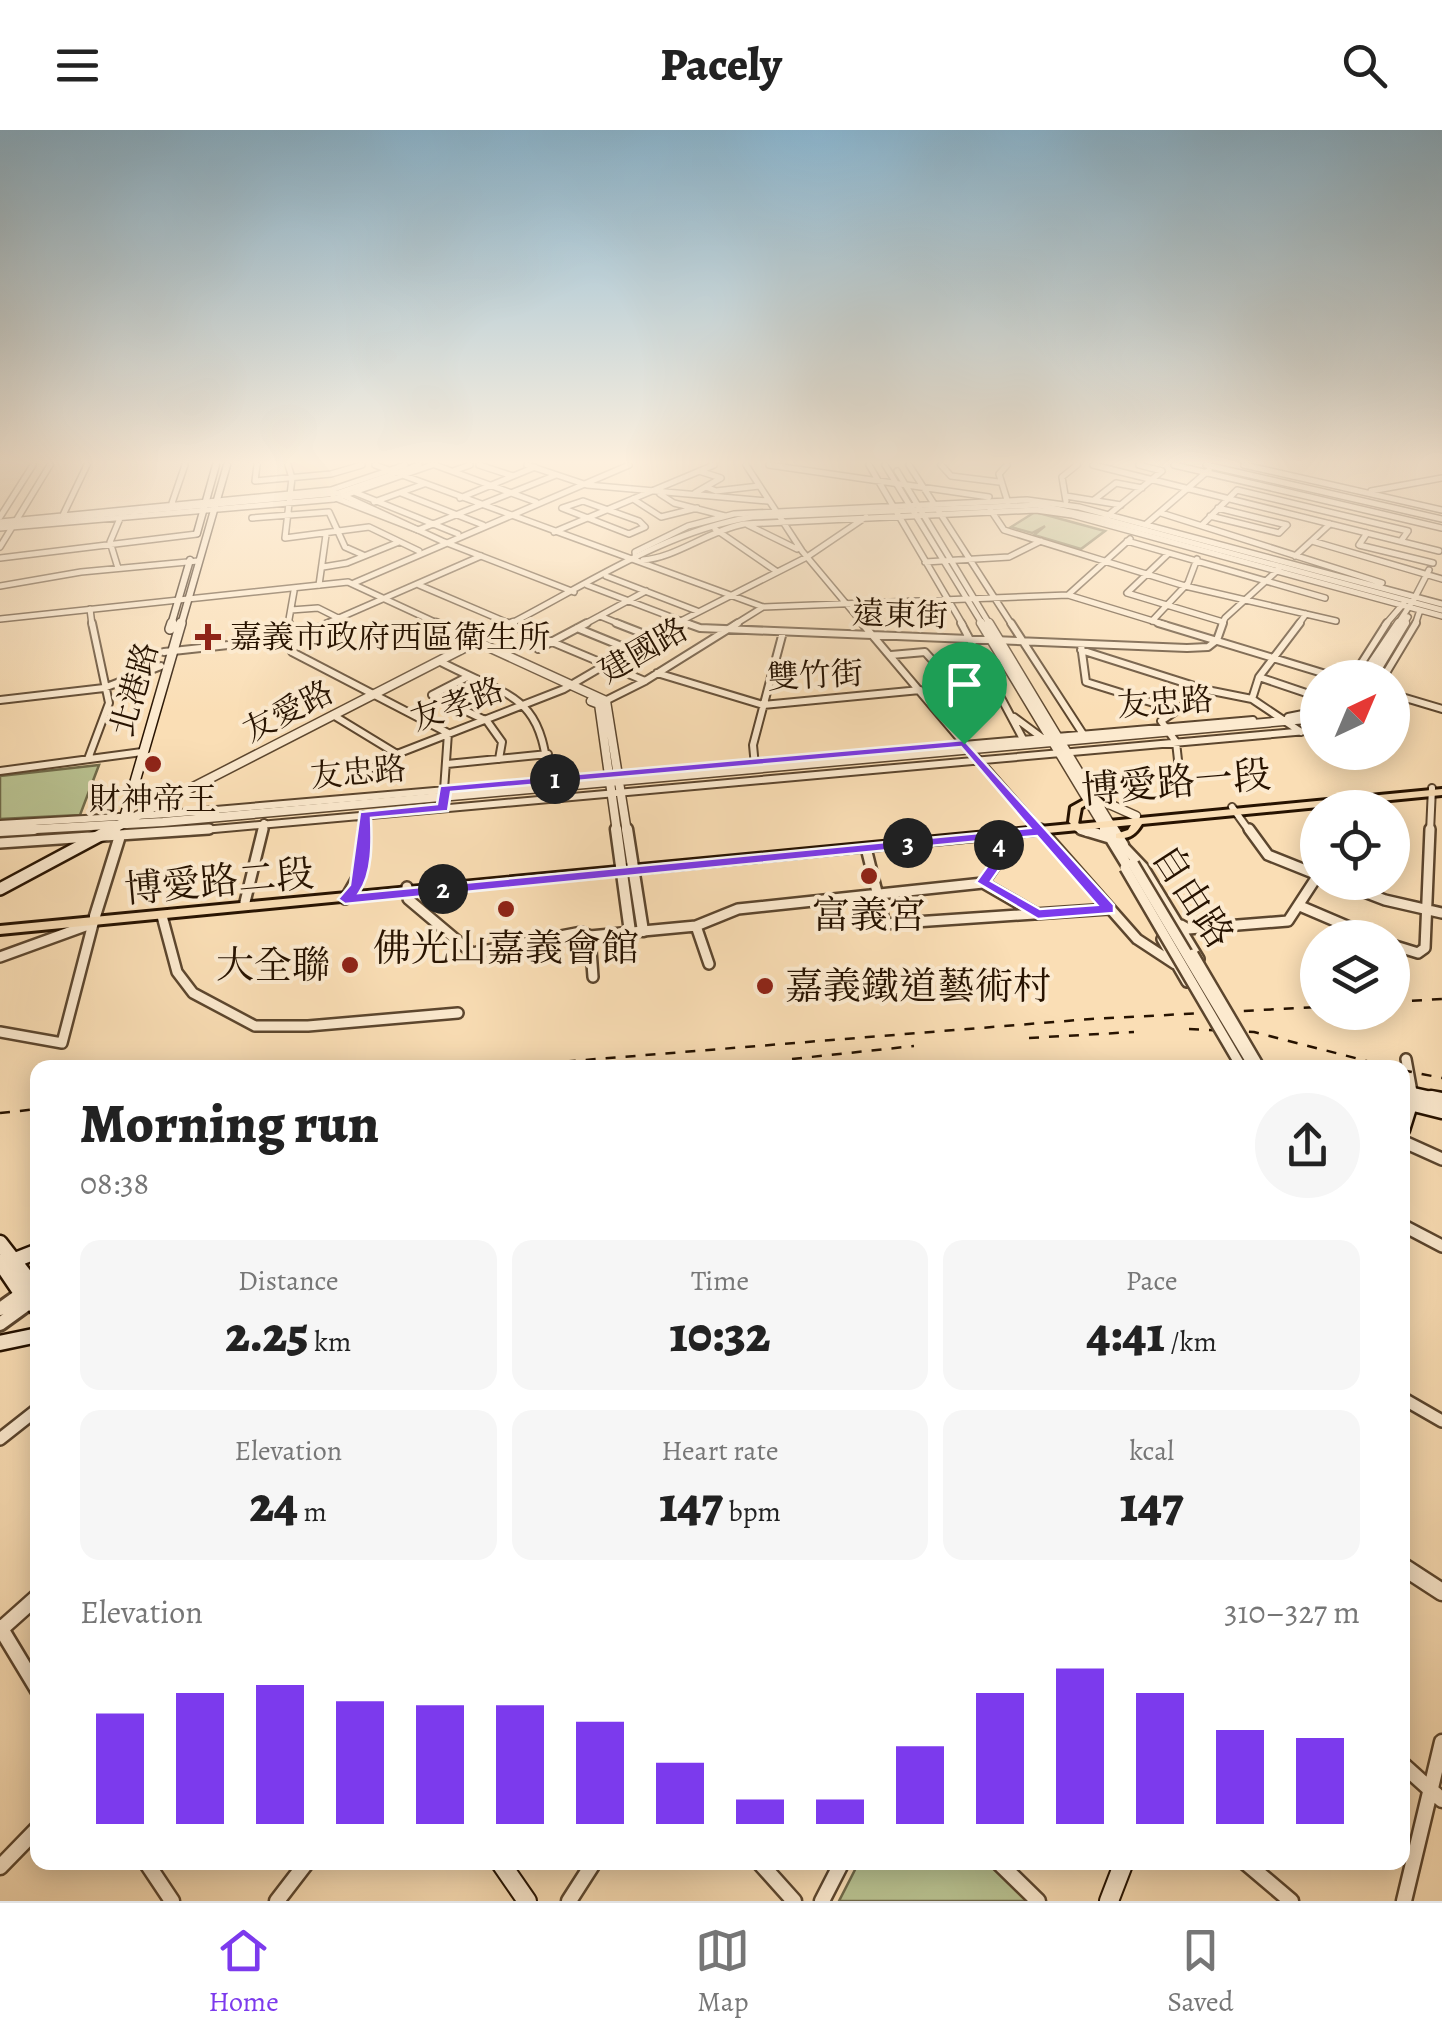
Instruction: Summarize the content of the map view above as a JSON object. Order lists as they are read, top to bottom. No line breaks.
{"streets":{"main road":["北港路","友愛路","博愛路一段","博愛路二段"],"street":["遠東街","建國路","雙竹街","友忠路","友孝路","自由路"]},"crossings":[["遠東街","建國路"],["遠東街","友孝路"],["遠東街","友愛路"],["遠東街","自由路"],["建國路","雙竹街"],["北港路","友忠路"],["北港路","友愛路"],["北港路","博愛路二段"],["友忠路","友愛路"],["友忠路","自由路"],["博愛路一段","博愛路二段"],["博愛路一段","自由路"]],"places":{"health":["嘉義市政府西區衛生所"],"other":["財神帝王","富義宮","佛光山嘉義會館","大全聯","嘉義鐵道藝術村"]},"north":"top right","page":{"header":"Pacely","pins":["1","3","4","2"],"heading":["Morning run","08:38"],"stats":[["Distance","2.25 km"],["Time","10:32"],["Pace","4:41 /km"],["Elevation","24 m"],["Heart rate","147 bpm"],["kcal","147"]],"chart":["Elevation","310–327 m"],"tabs":["Home","Map","Saved"]}}
